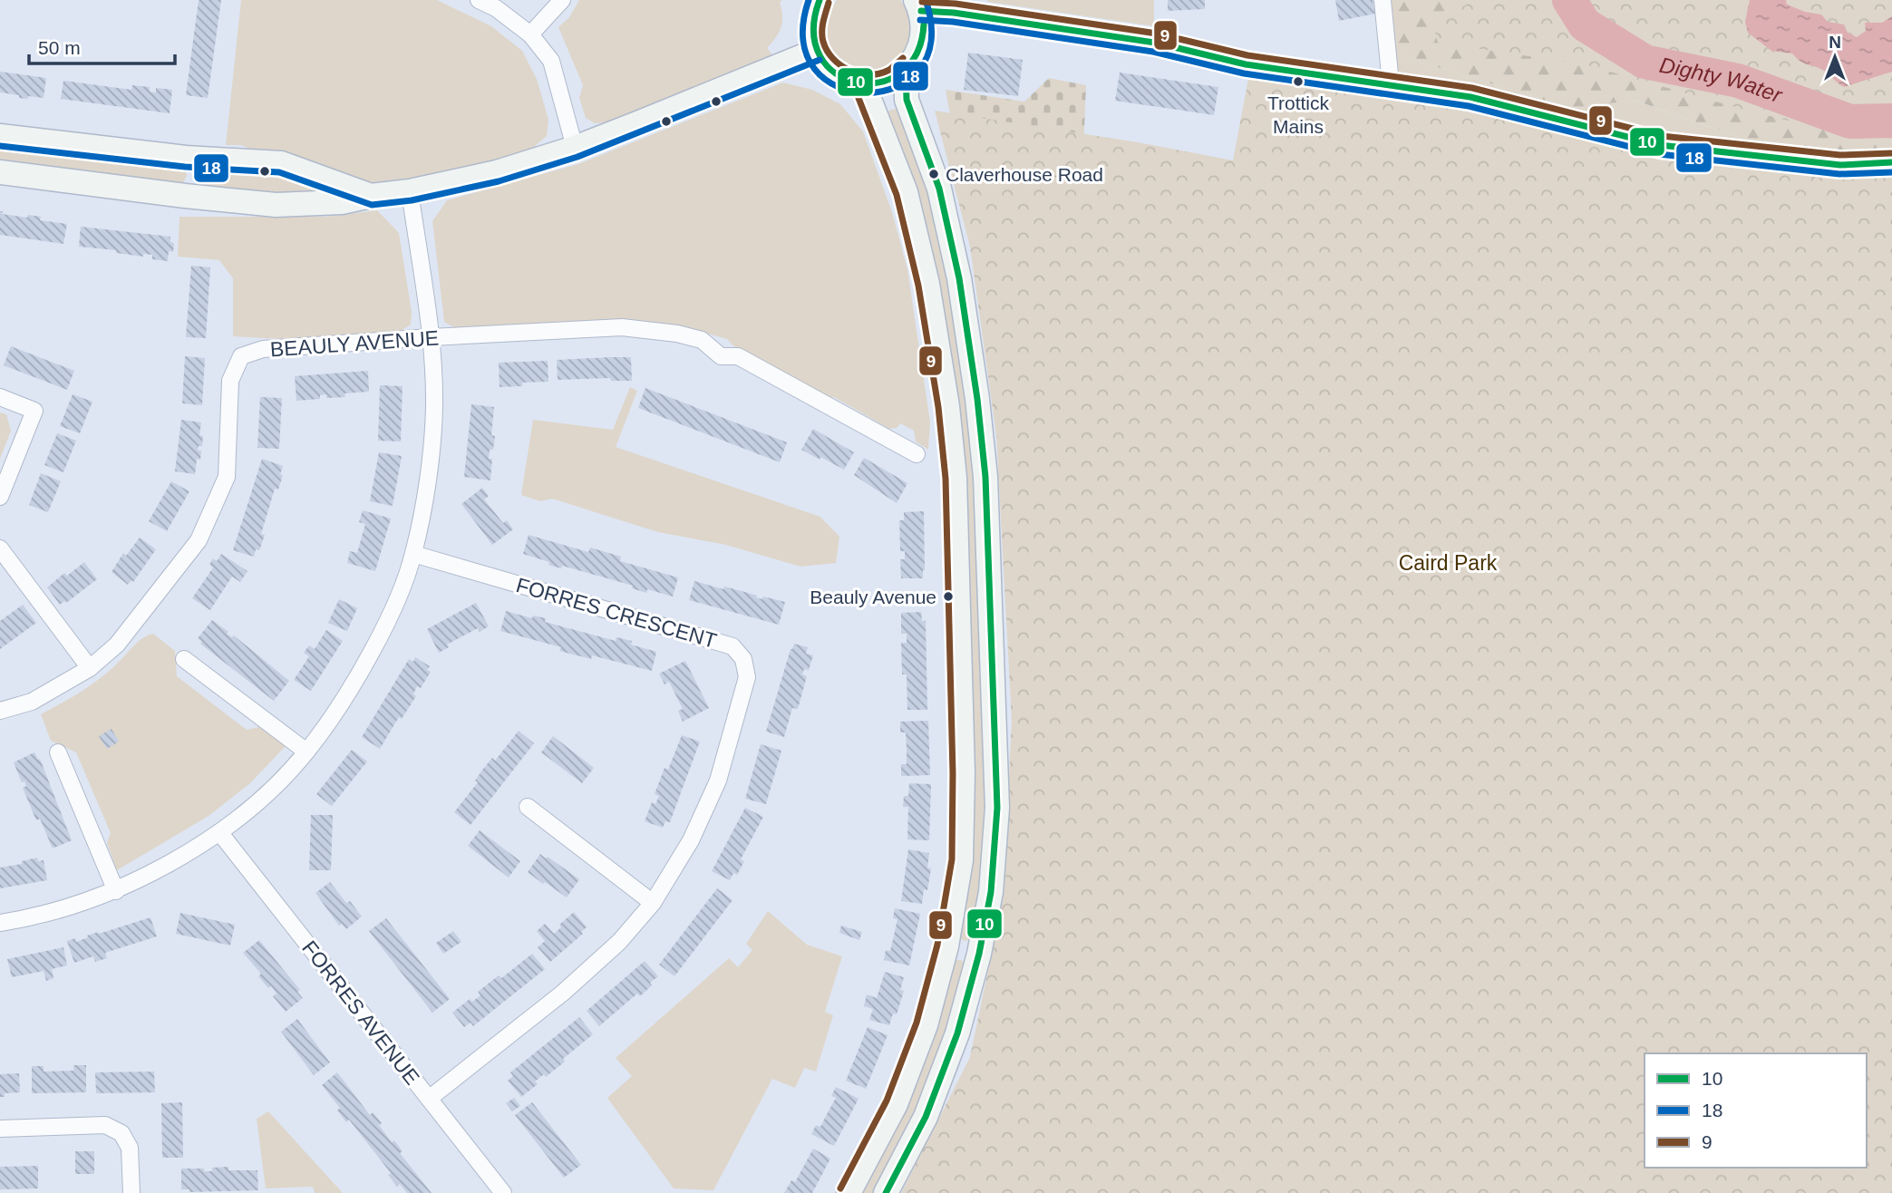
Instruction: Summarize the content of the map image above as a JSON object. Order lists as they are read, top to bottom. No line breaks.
{"streets":{"street":["BEAULY AVENUE","FORRES CRESCENT","FORRES AVENUE"]},"crossings":[["FORRES CRESCENT","FORRES AVENUE"]],"water":["Dighty Water"],"parks":["Caird Park"],"places":["Trottick Mains","Claverhouse Road","Beauly Avenue"],"lines":["transit line 10","transit line 18","transit line 9"],"legend":["10","18","9"],"scale_bar":"50 m","north":"top"}
